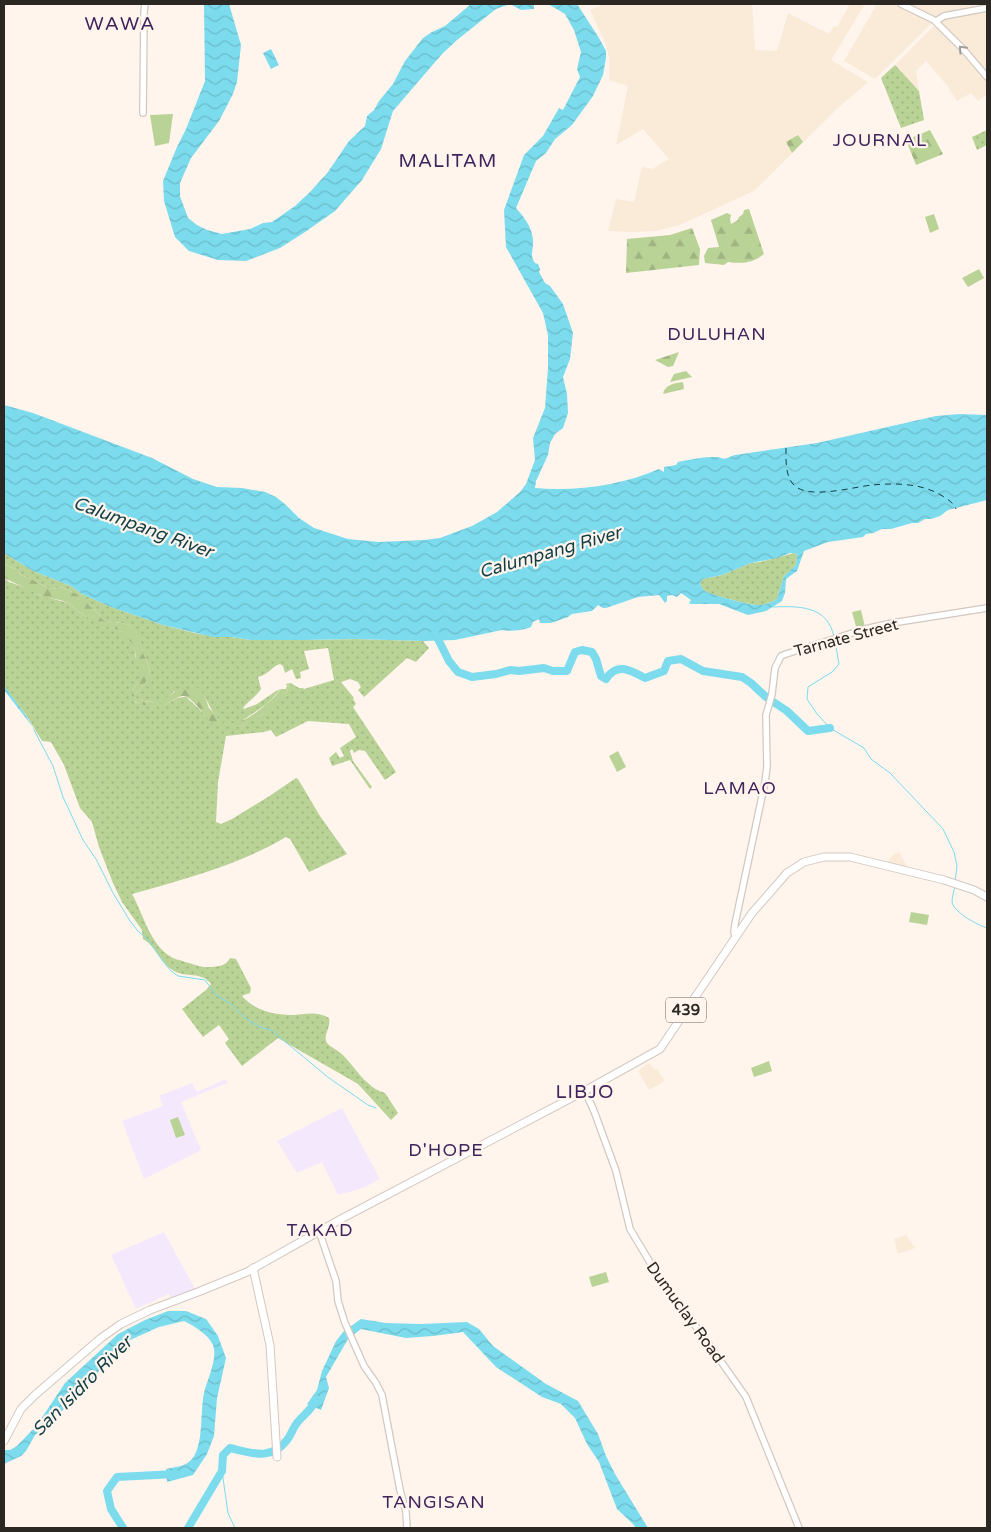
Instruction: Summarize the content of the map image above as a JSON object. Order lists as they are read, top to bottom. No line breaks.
{"streets":{"main road":["439"],"street":["Tarnate Street","Dumuclay Road"]},"crossings":[["Tarnate Street","439"],["439","Dumuclay Road"]],"districts":["WAWA","JOURNAL","MALITAM","DULUHAN","LAMAO","LIBJO","D'HOPE","TAKAD","TANGISAN"],"water":["Calumpang River","San Isidro River"]}
